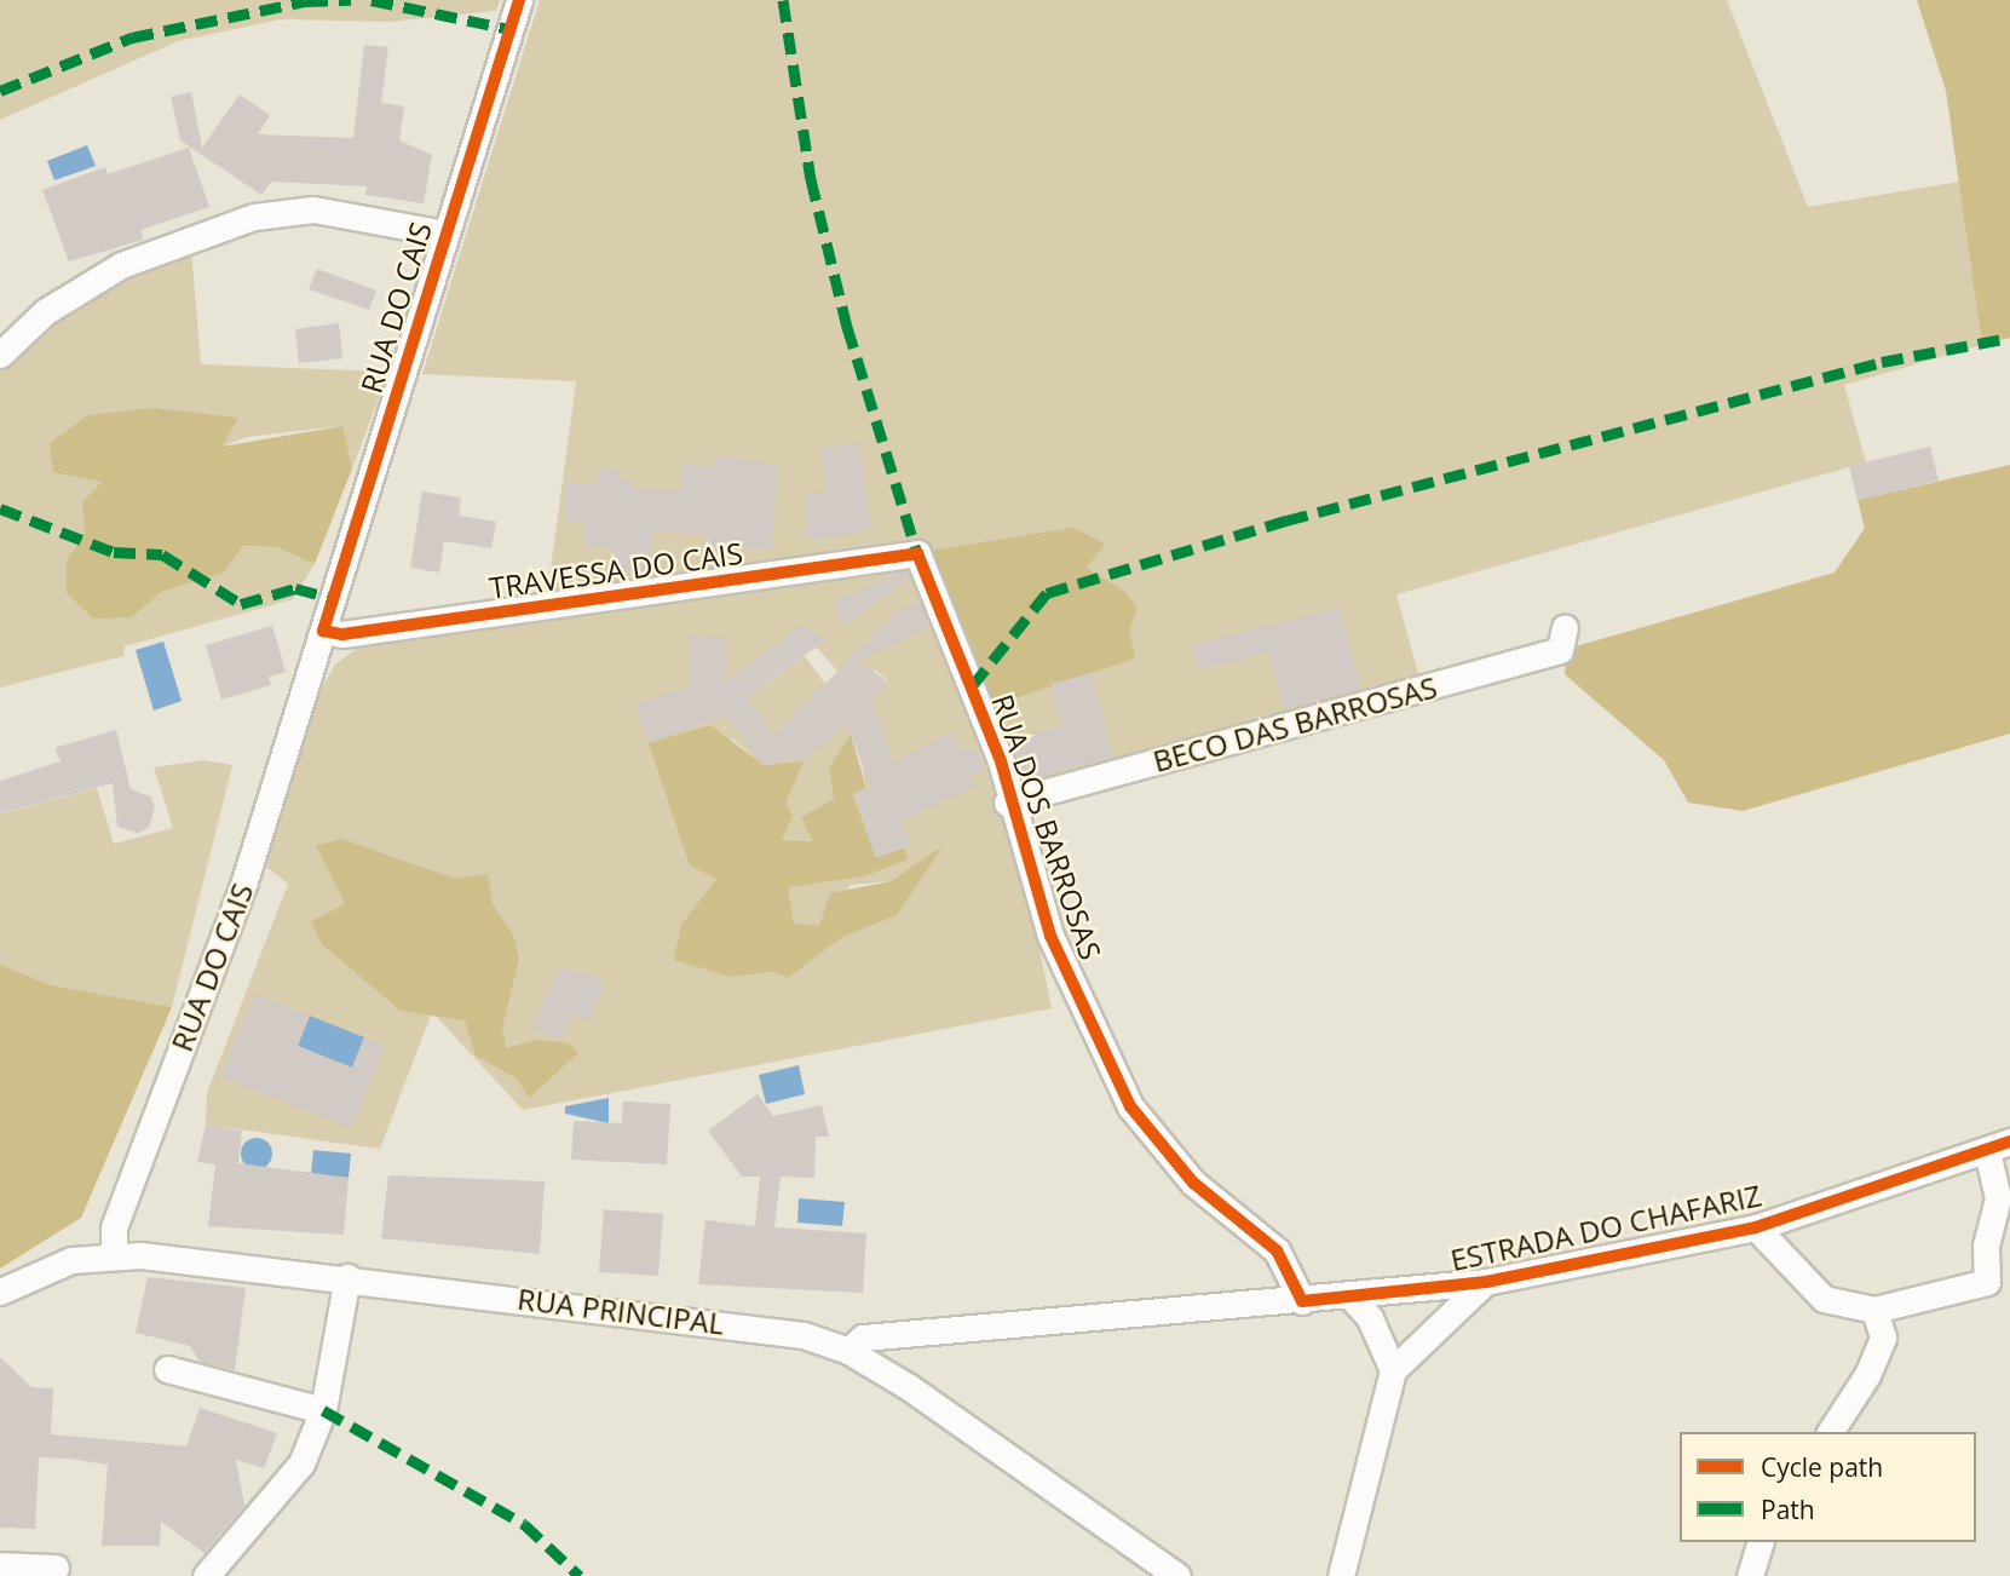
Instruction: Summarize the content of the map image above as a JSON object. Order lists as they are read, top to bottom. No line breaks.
{"streets":{"street":["RUA DO CAIS","TRAVESSA DO CAIS","BECO DAS BARROSAS","RUA DOS BARROSAS","ESTRADA DO CHAFARIZ","RUA PRINCIPAL"]},"crossings":[["RUA DO CAIS","TRAVESSA DO CAIS"],["RUA DO CAIS","RUA PRINCIPAL"],["TRAVESSA DO CAIS","RUA DOS BARROSAS"],["BECO DAS BARROSAS","RUA DOS BARROSAS"],["RUA DOS BARROSAS","ESTRADA DO CHAFARIZ"],["ESTRADA DO CHAFARIZ","RUA PRINCIPAL"]],"legend":["Cycle path","Path"]}
